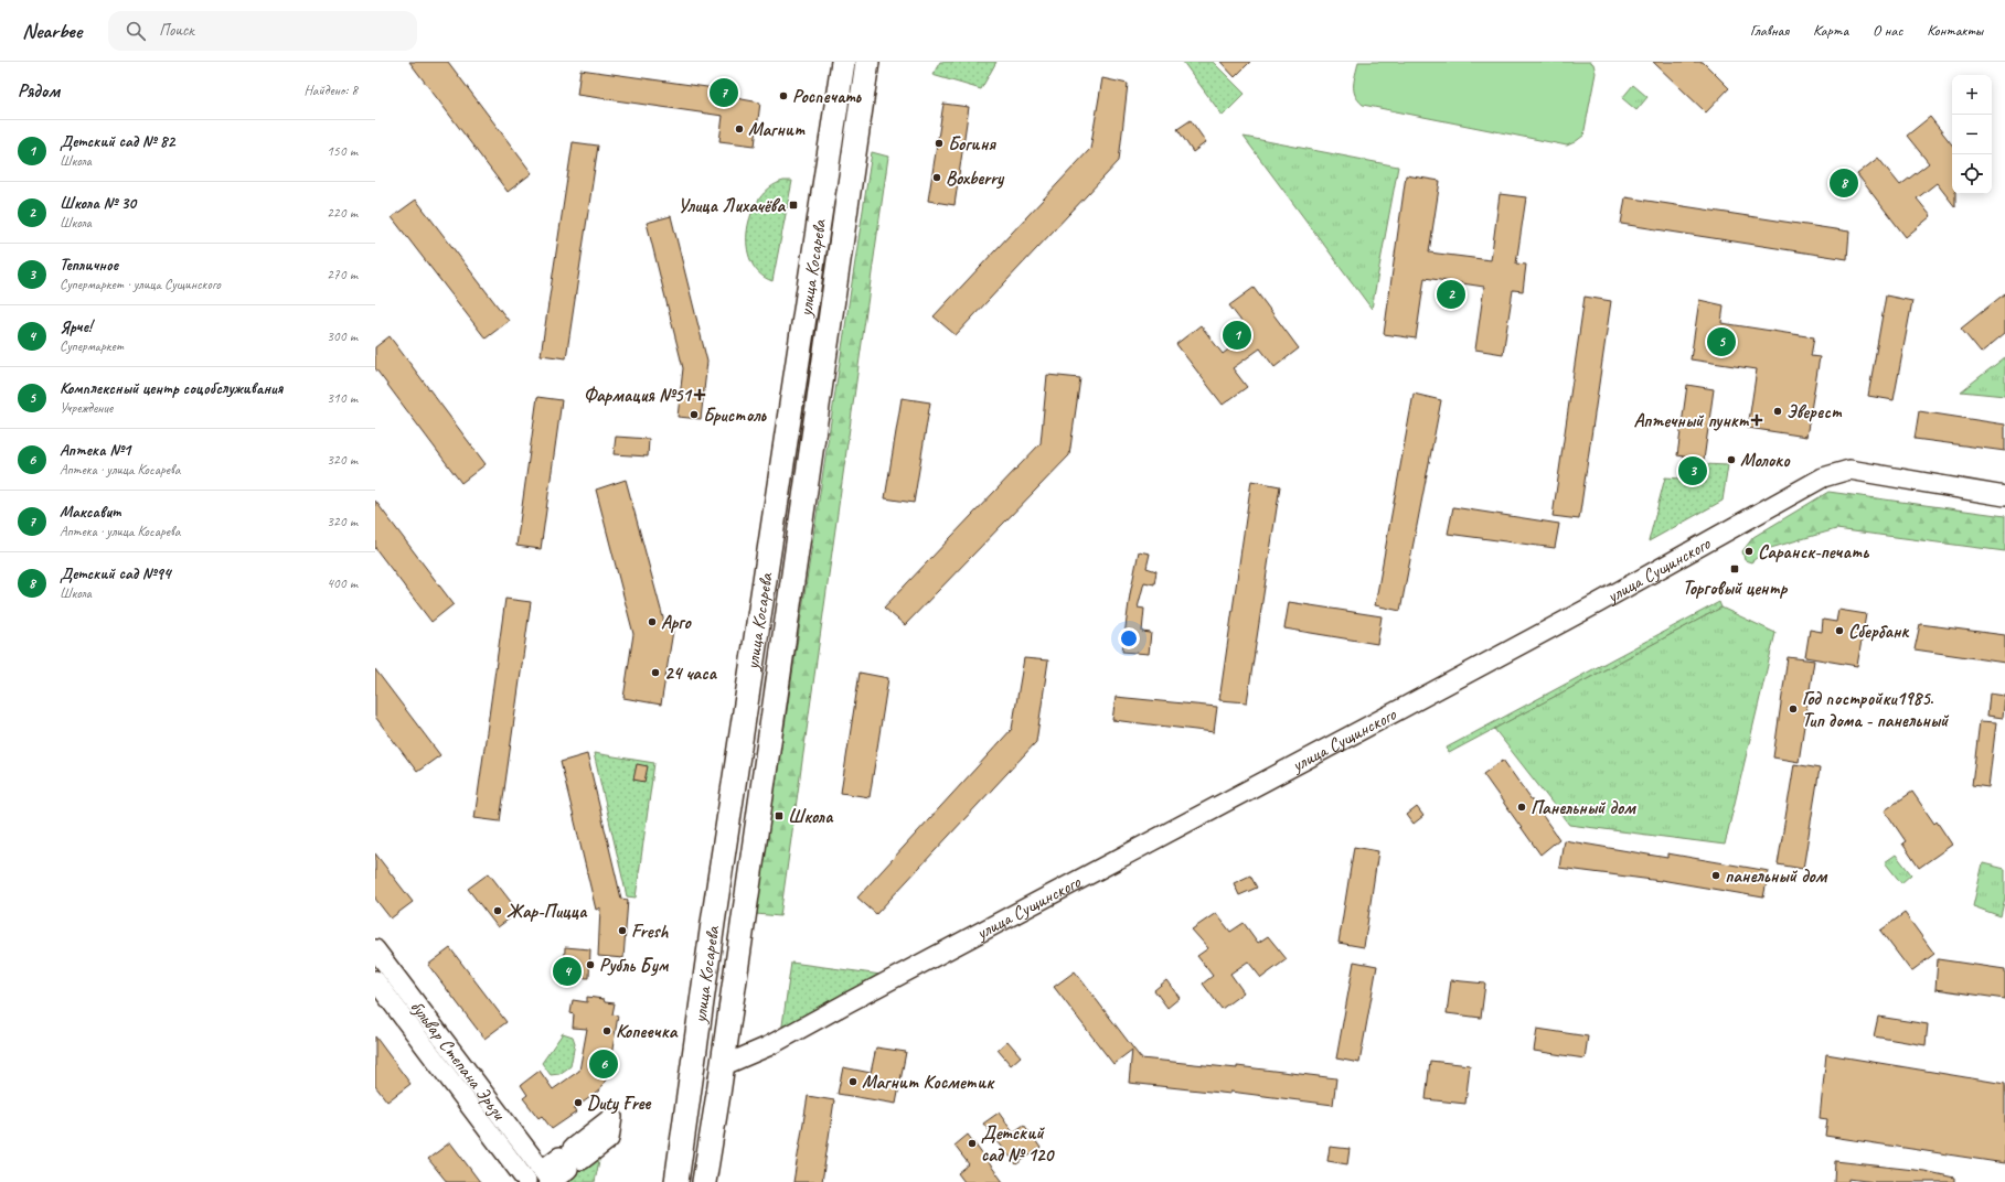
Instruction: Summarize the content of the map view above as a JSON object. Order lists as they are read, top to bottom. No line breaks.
{"streets":{"main road":["улица Косарева","улица Сущинского"],"street":["бульвар Степана Эрьзи"]},"crossings":[["улица Косарева","улица Сущинского"]],"places":{"other":["Роспечать","Магнит","Богиня","Boxberry","Эверест","Бристоль","Молоко","Саранск-печать","Арго","Сбербанк","24 часа","Год постройки1985. Тип дома - панельный","Панельный дом","панельный дом","Жар-Пицца","Fresh","Рубль Бум","Копеечка","Магнит Косметик","Duty Free","Детский сад № 120"],"transit":["Улица Лихачёва","Торговый центр","Школа"],"health":["Фармация №51","Аптечный пункт"]},"page":{"header":"Nearbee","search":"Поиск","nav":["Главная","Карта","О нас","Контакты"],"heading":["Рядом","Найдено: 8"],"map_buttons":["+","−"],"pins":["7","8","2","1","5","3","4","6"],"list":[{"mark":"1","name":"Детский сад № 82","note":"Школа","value":"150 m"},{"mark":"2","name":"Школа № 30","note":"Школа","value":"220 m"},{"mark":"3","name":"Тепличное","note":"Супермаркет · улица Сущинского","value":"270 m"},{"mark":"4","name":"Ярче!","note":"Супермаркет","value":"300 m"},{"mark":"5","name":"Комплексный центр соцобслуживания","note":"Учреждение","value":"310 m"},{"mark":"6","name":"Аптека №1","note":"Аптека · улица Косарева","value":"320 m"},{"mark":"7","name":"Максавит","note":"Аптека · улица Косарева","value":"320 m"},{"mark":"8","name":"Детский сад №94","note":"Школа","value":"400 m"}]}}
